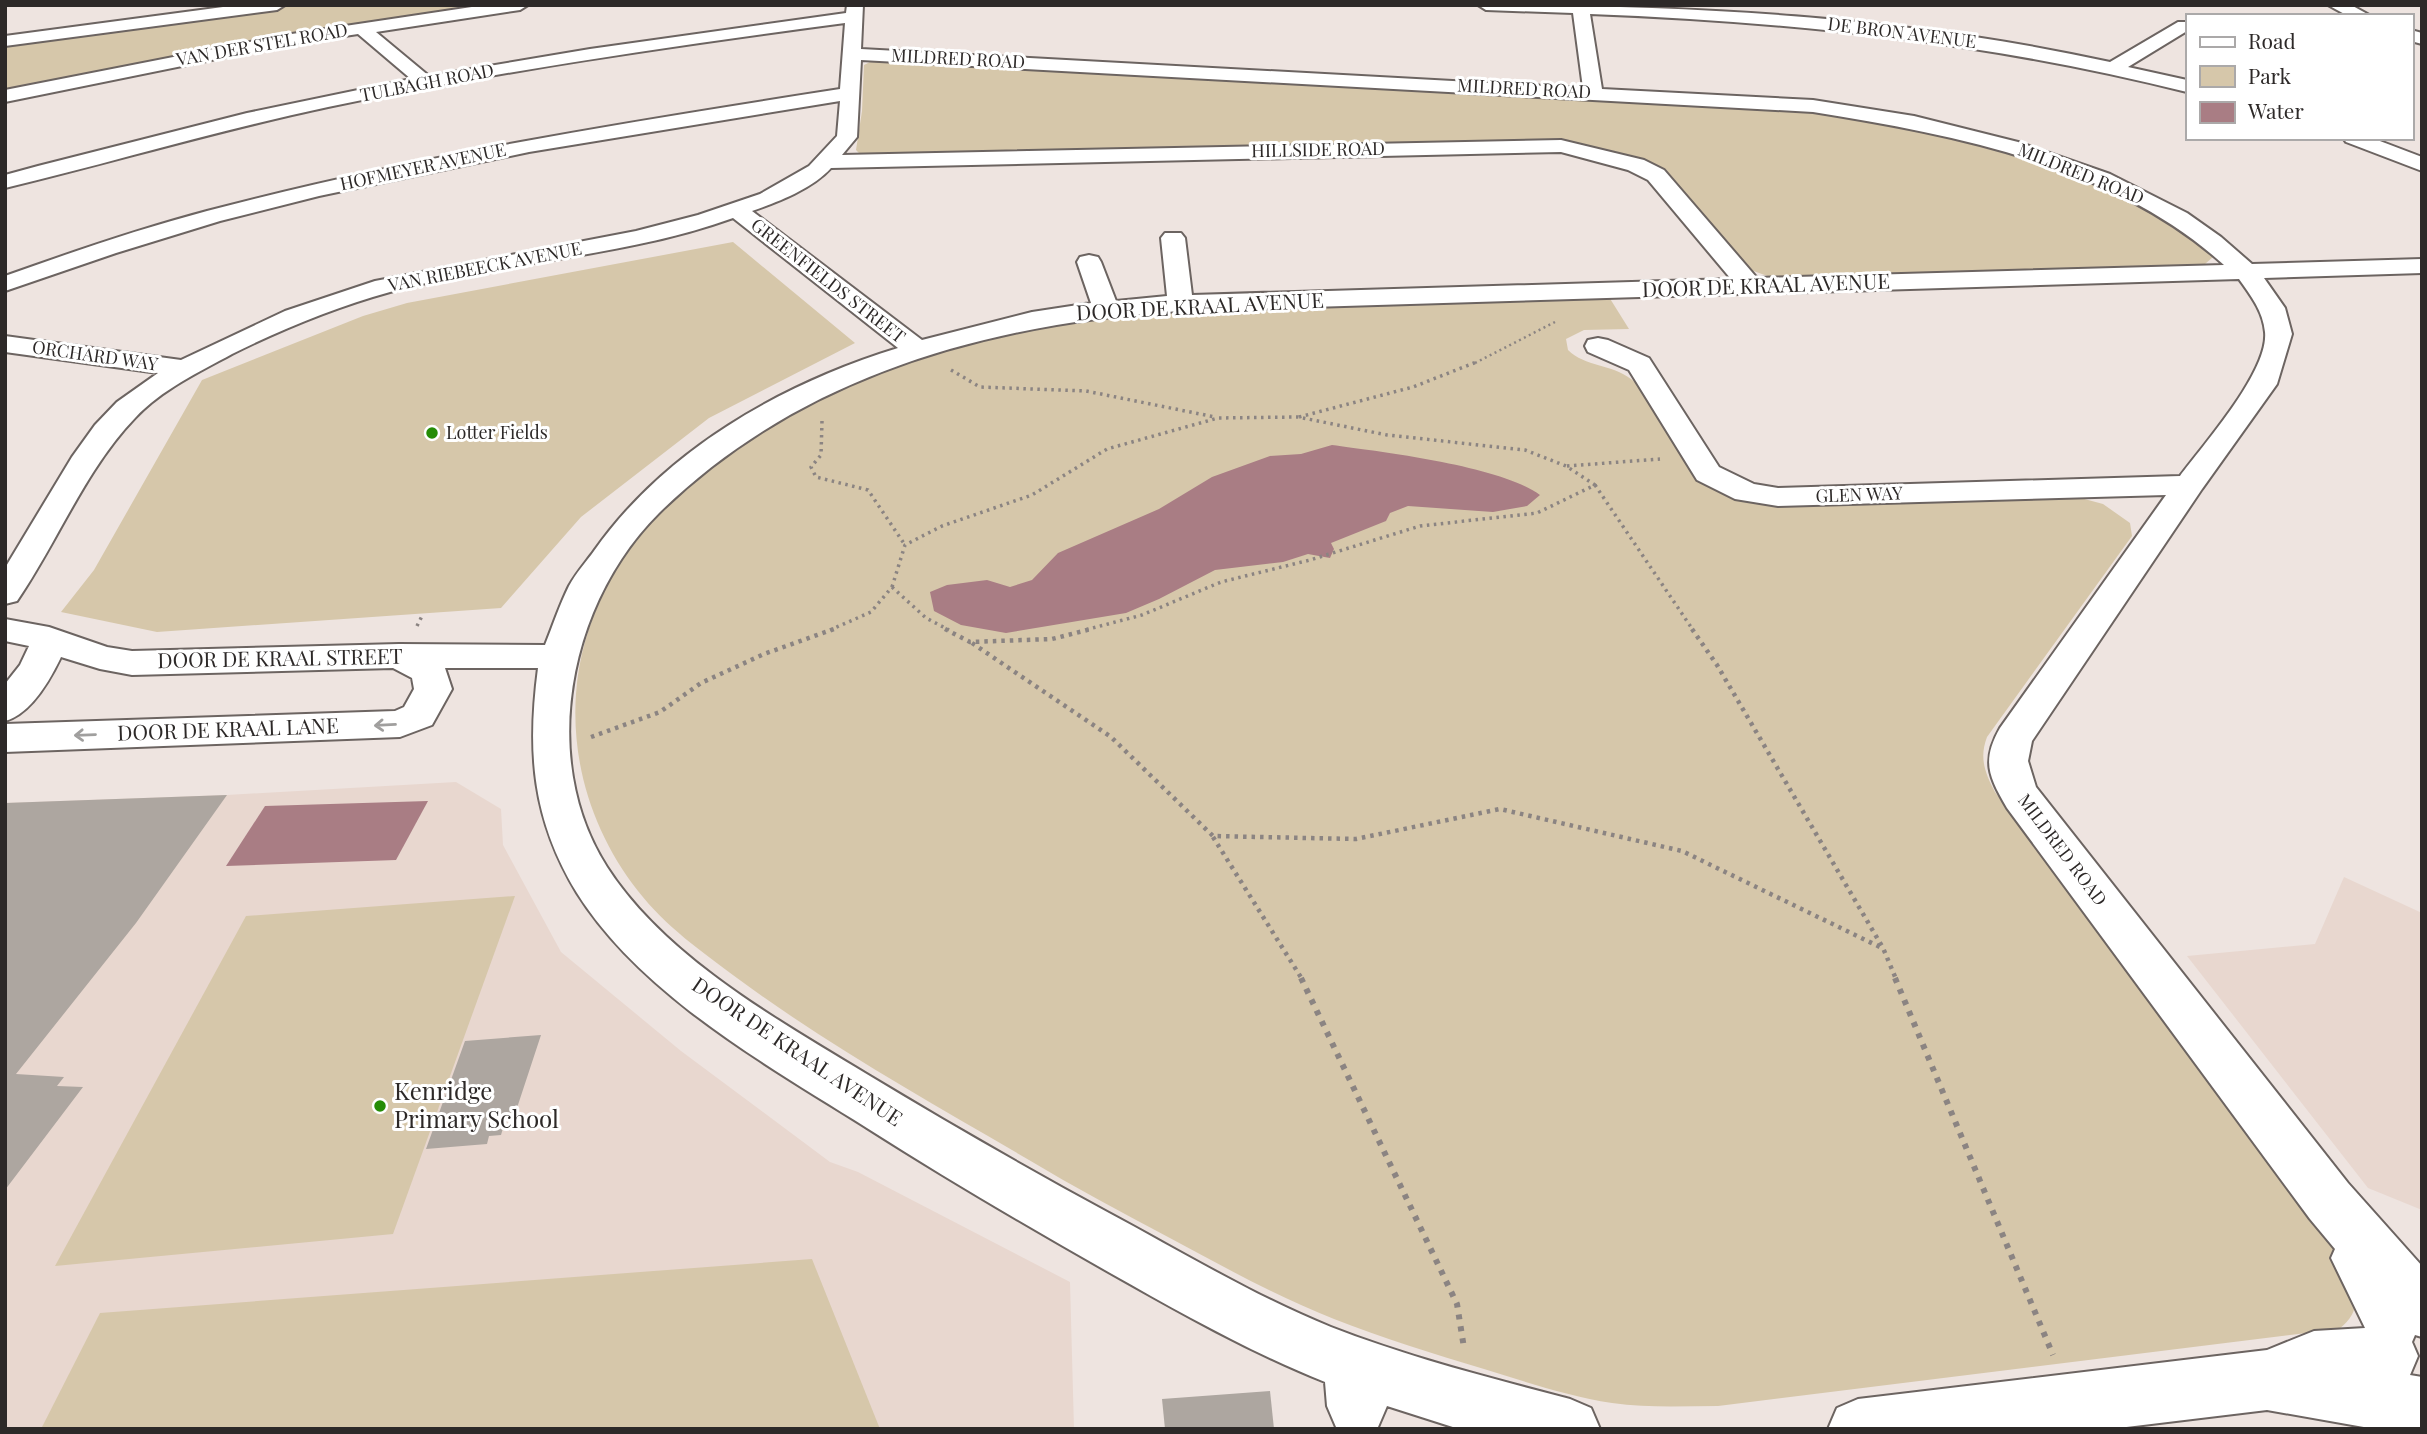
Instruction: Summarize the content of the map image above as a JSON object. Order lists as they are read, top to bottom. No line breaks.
{"streets":{"street":["DE BRON AVENUE","VAN DER STEL ROAD","MILDRED ROAD","TULBAGH ROAD","HILLSIDE ROAD","HOFMEYER AVENUE","VAN RIEBEECK AVENUE","GREENFIELDS STREET","DOOR DE KRAAL AVENUE","ORCHARD WAY","GLEN WAY","DOOR DE KRAAL STREET","DOOR DE KRAAL LANE"]},"crossings":[["MILDRED ROAD","VAN RIEBEECK AVENUE"],["MILDRED ROAD","DOOR DE KRAAL AVENUE"],["MILDRED ROAD","GLEN WAY"],["TULBAGH ROAD","VAN RIEBEECK AVENUE"],["HILLSIDE ROAD","VAN RIEBEECK AVENUE"],["HILLSIDE ROAD","DOOR DE KRAAL AVENUE"],["HOFMEYER AVENUE","VAN RIEBEECK AVENUE"],["VAN RIEBEECK AVENUE","GREENFIELDS STREET"],["VAN RIEBEECK AVENUE","ORCHARD WAY"],["GREENFIELDS STREET","DOOR DE KRAAL AVENUE"],["DOOR DE KRAAL AVENUE","DOOR DE KRAAL STREET"]],"one_way":["DOOR DE KRAAL LANE"],"places":["Lotter Fields","Kenridge Primary School"],"legend":["Road","Park","Water"]}
